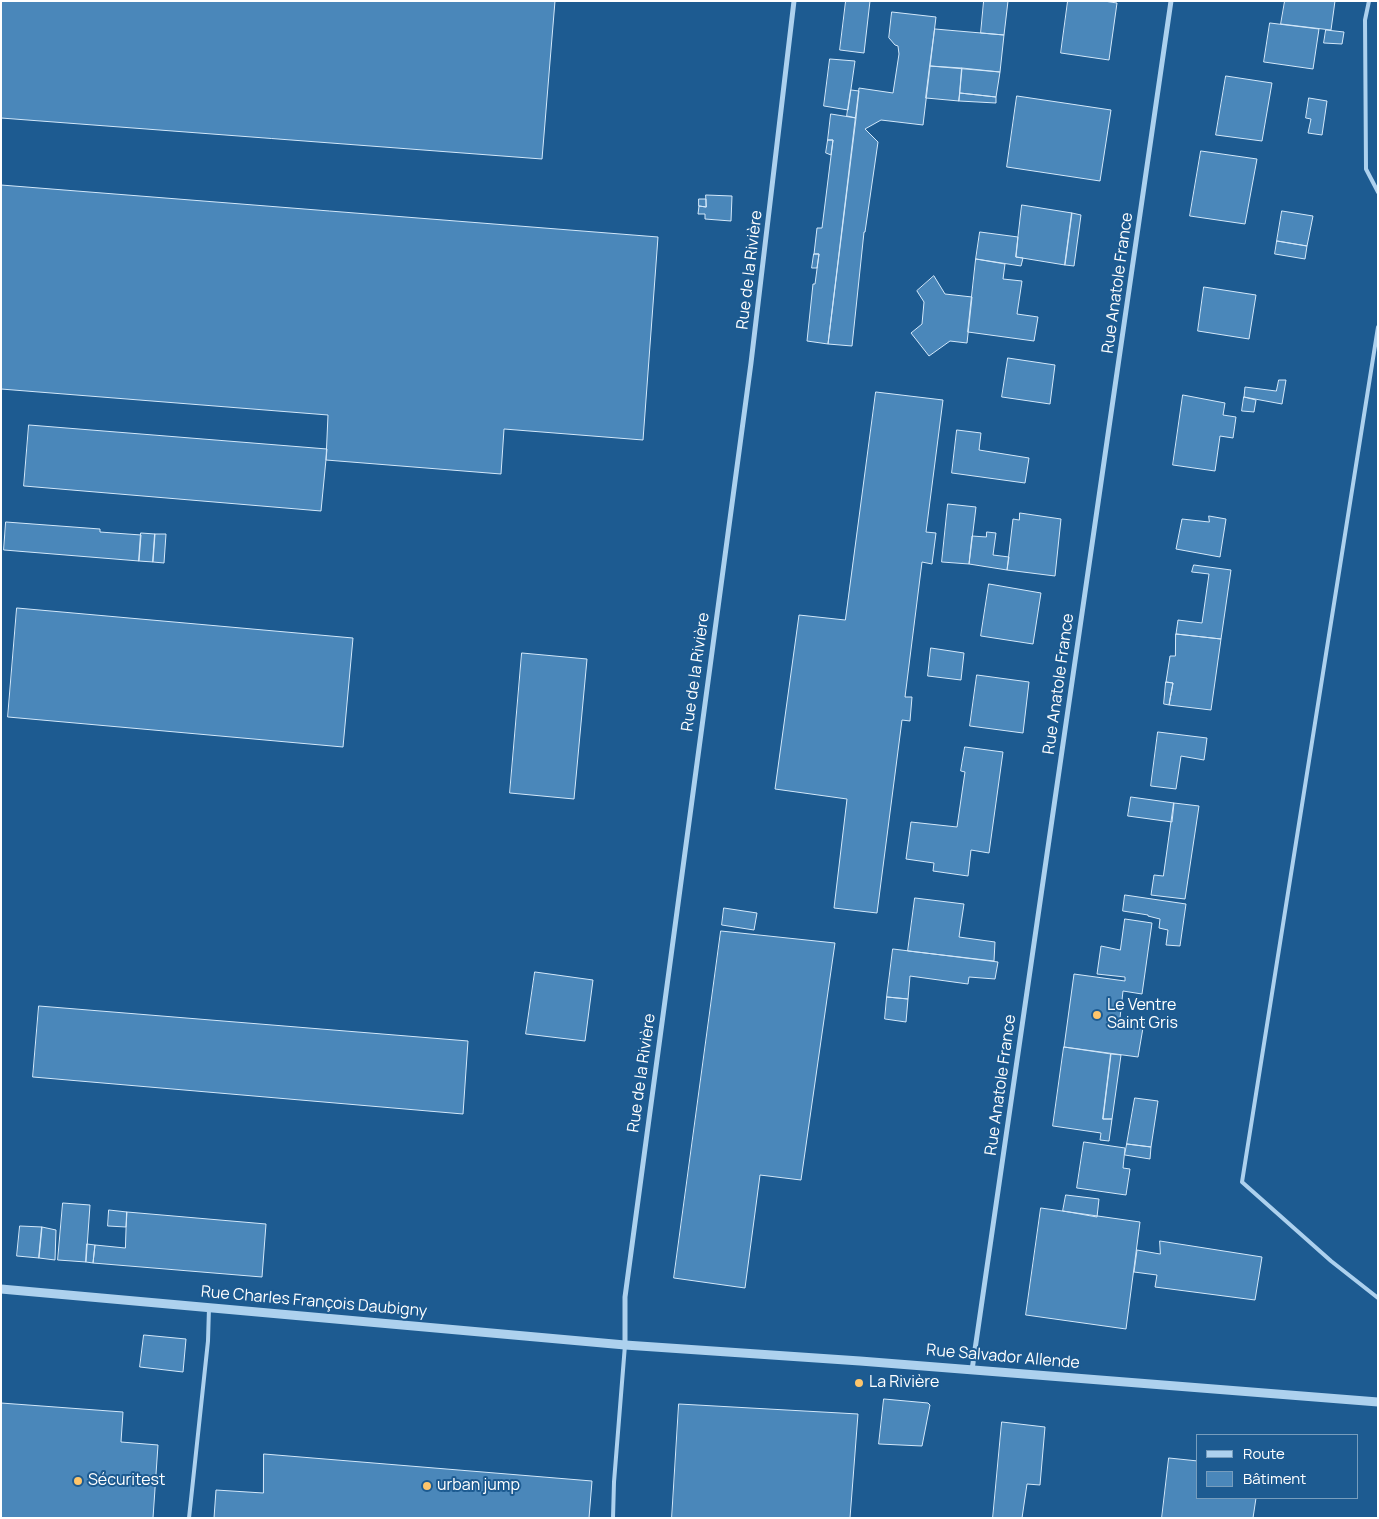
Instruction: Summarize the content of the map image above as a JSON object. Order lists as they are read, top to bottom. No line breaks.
{"streets":{"street":["Rue de la Rivière","Rue Anatole France","Rue Charles François Daubigny","Rue Salvador Allende"]},"crossings":[["Rue de la Rivière","Rue Charles François Daubigny"],["Rue de la Rivière","Rue Salvador Allende"],["Rue Anatole France","Rue Salvador Allende"],["Rue Charles François Daubigny","Rue Salvador Allende"]],"places":["Le Ventre Saint Gris","La Rivière","Sécuritest","urban jump"],"legend":["Route","Bâtiment"]}
